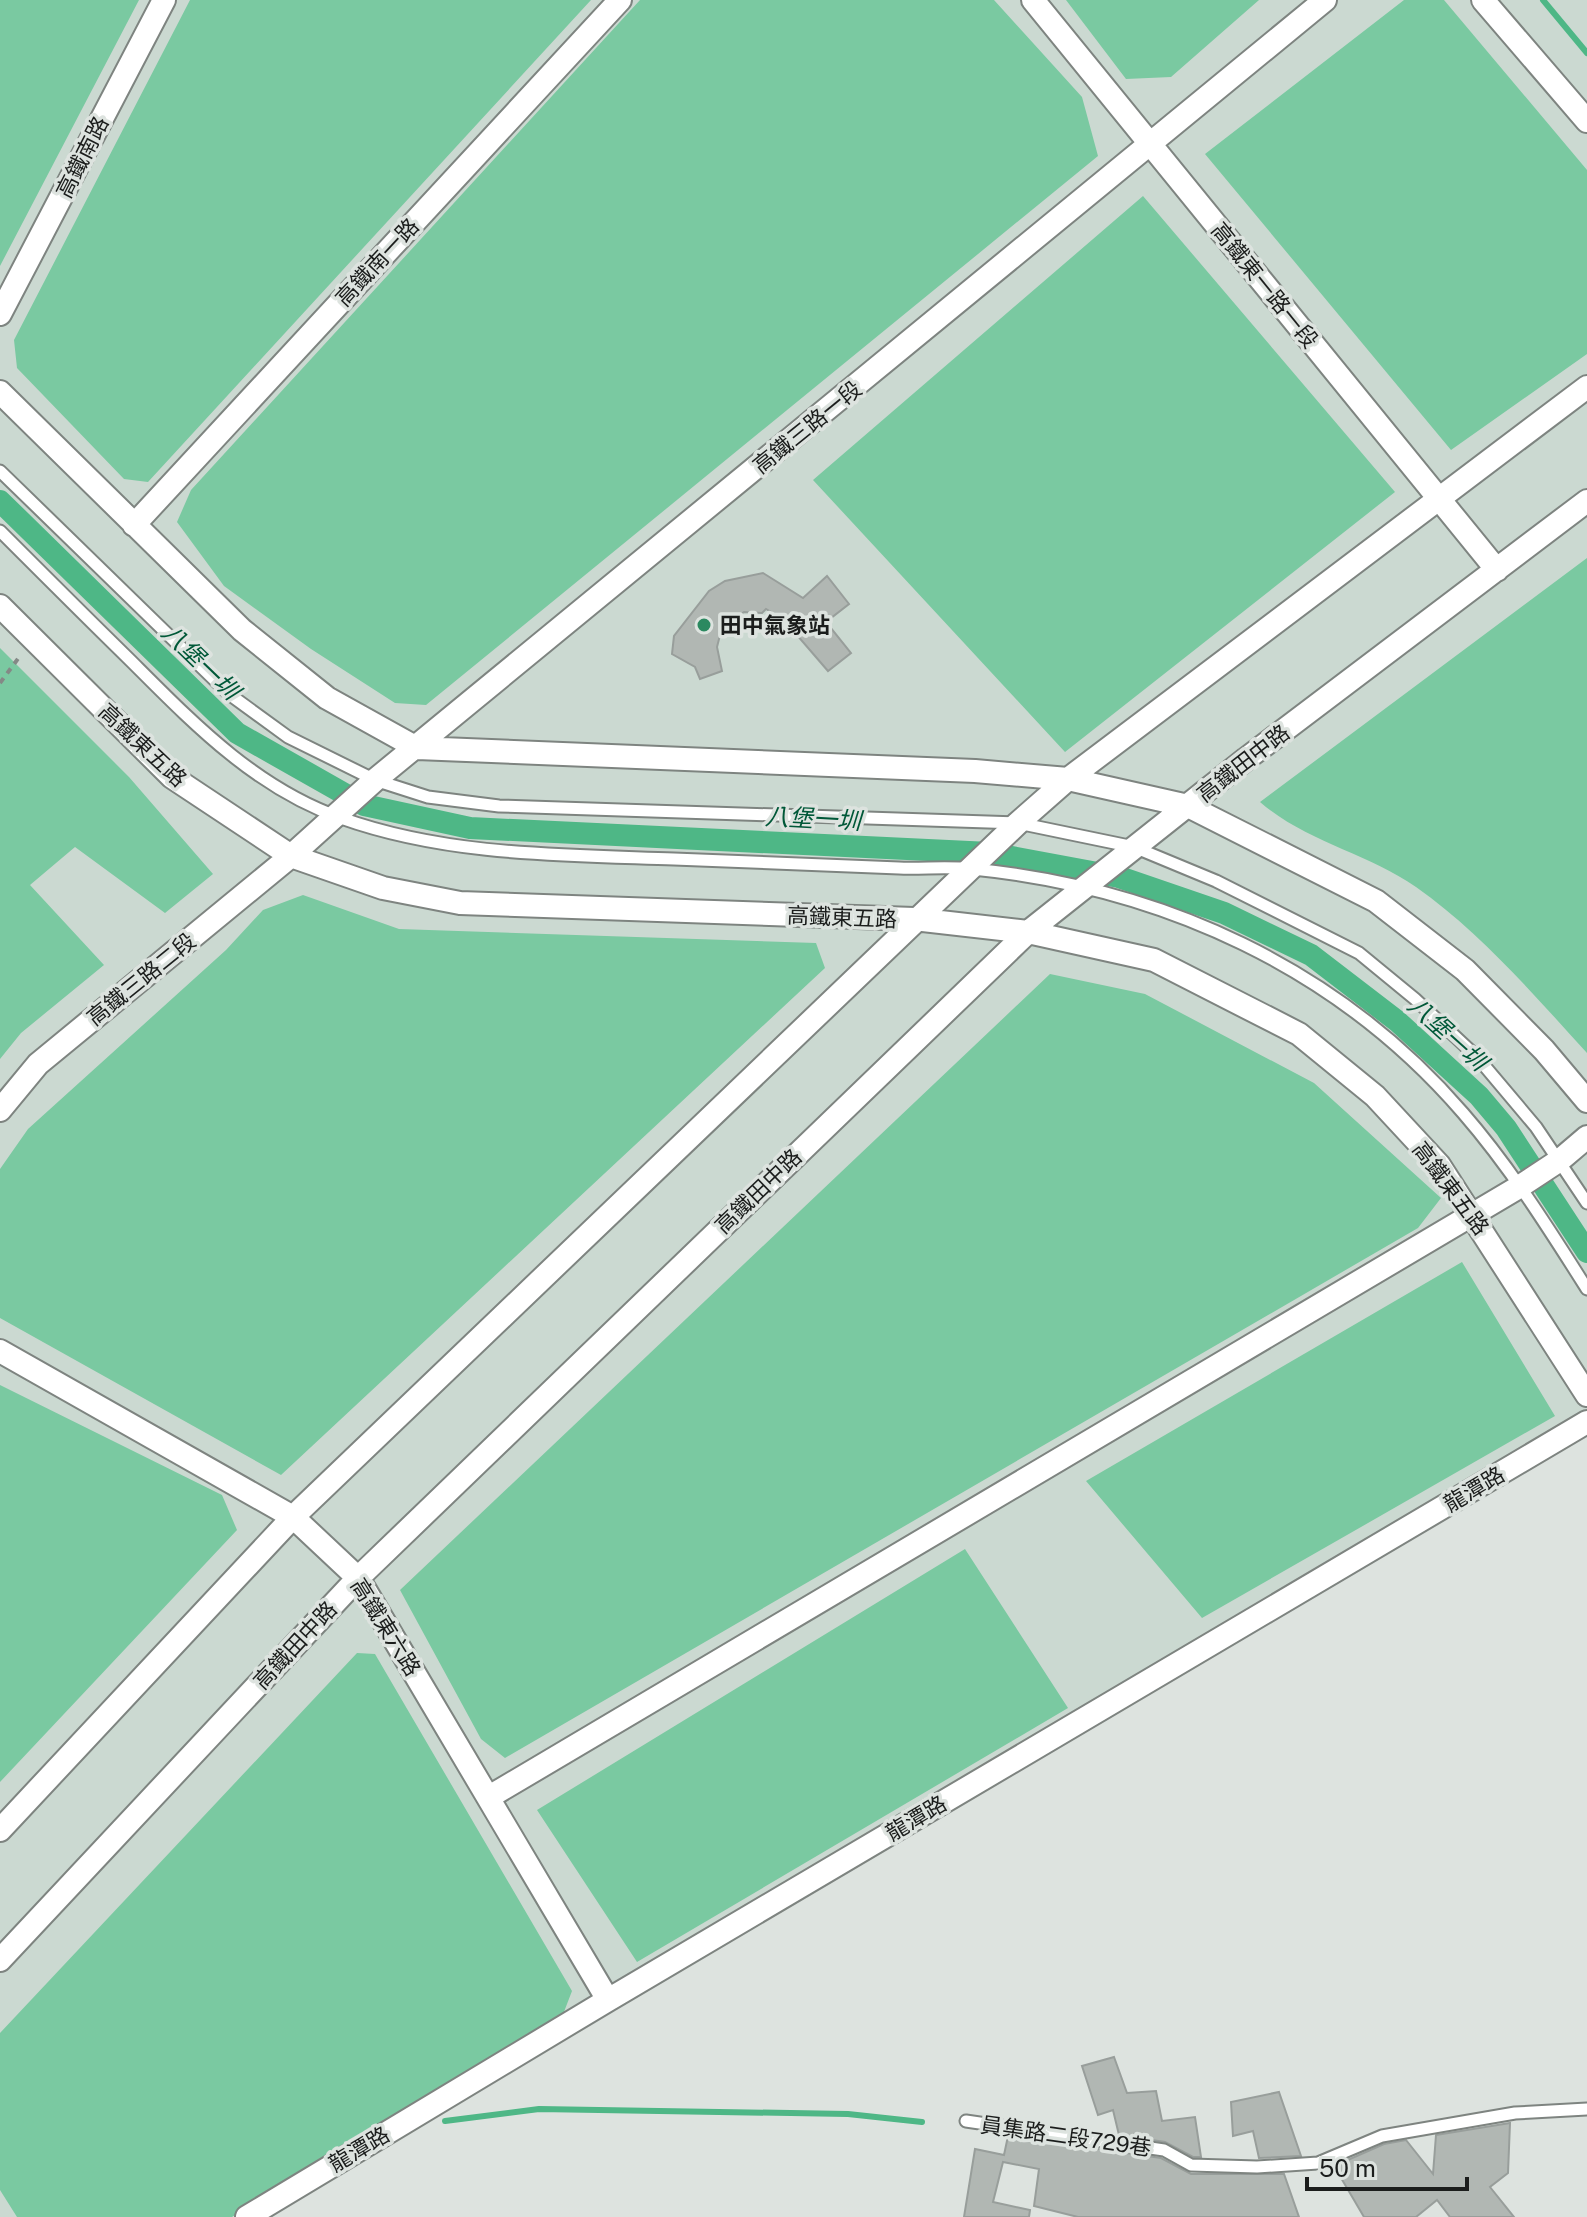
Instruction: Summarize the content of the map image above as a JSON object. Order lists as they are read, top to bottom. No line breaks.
{"streets":{"street":["高鐵南路","高鐵南一路","高鐵東一路一段","高鐵三路一段","高鐵東五路","高鐵田中路","高鐵三路二段","龍潭路","高鐵東六路"],"lane":["員集路二段729巷"]},"crossings":[["高鐵東一路一段","高鐵三路一段"],["高鐵東一路一段","高鐵田中路"],["高鐵三路一段","高鐵東五路"],["高鐵三路一段","高鐵三路二段"],["高鐵東五路","高鐵田中路"],["高鐵東五路","高鐵三路二段"],["高鐵田中路","高鐵東六路"],["龍潭路","高鐵東六路"]],"water":["八堡一圳"],"places":["田中氣象站"],"scale_bar":"50 m"}
